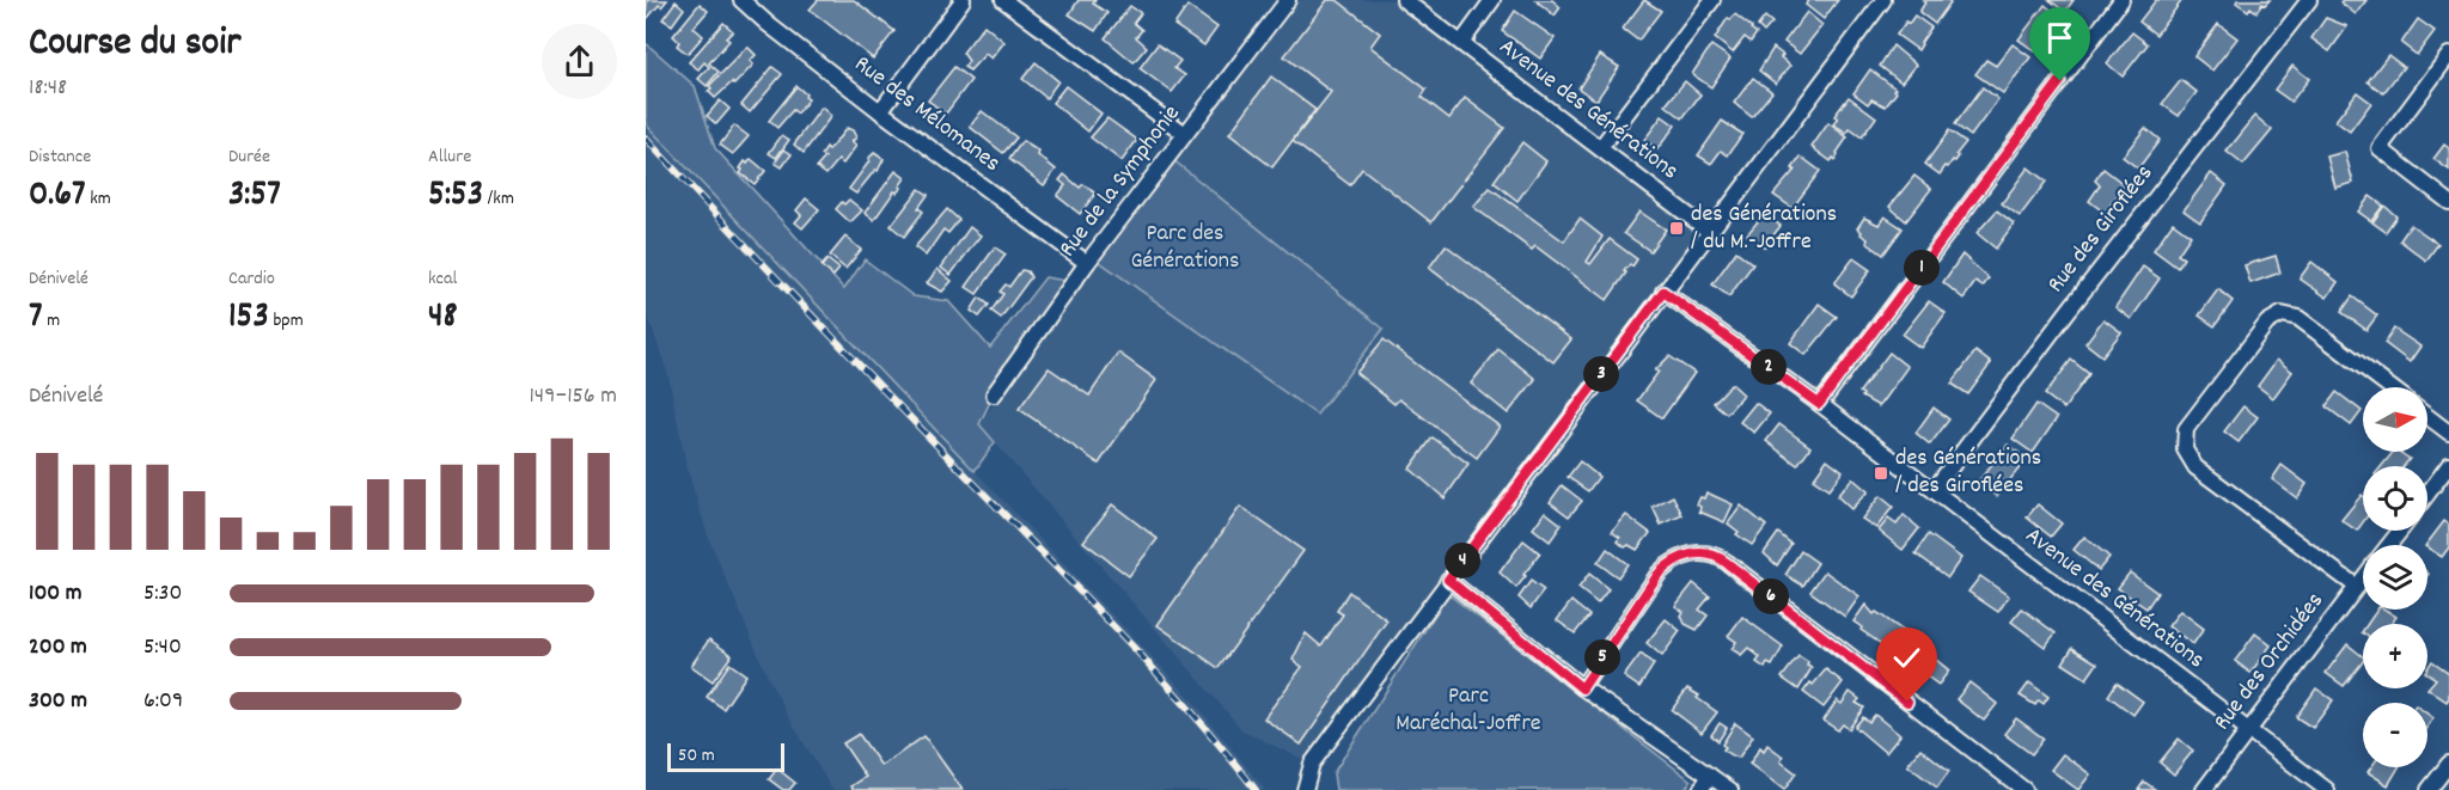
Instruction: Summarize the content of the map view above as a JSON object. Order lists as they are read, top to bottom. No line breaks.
{"streets":{"street":["Avenue des Générations","Rue des Mélomanes","Rue de la Symphonie","Rue des Giroflées","Rue des Orchidées"]},"crossings":[["Avenue des Générations","Rue des Giroflées"],["Avenue des Générations","Rue des Orchidées"],["Rue des Mélomanes","Rue de la Symphonie"]],"parks":["Parc des Générations","Parc Maréchal-Joffre"],"places":{"transit":["des Générations / du M.-Joffre","des Générations / des Giroflées"]},"scale_bar":"50 m","north":"right","page":{"heading":["Course du soir","18:48"],"stats":[["Distance","0.67 km"],["Durée","3:57"],["Allure","5:53 /km"],["Dénivelé","7 m"],["Cardio","153 bpm"],["kcal","48"]],"pins":["1","2","3","4","6","5"],"chart":["Dénivelé","149–156 m"],"map_buttons":["+","−"],"list":[{"name":"100 m","note":"5:30"},{"name":"200 m","note":"5:40"},{"name":"300 m","note":"6:09"}],"scale":"50 m"}}
